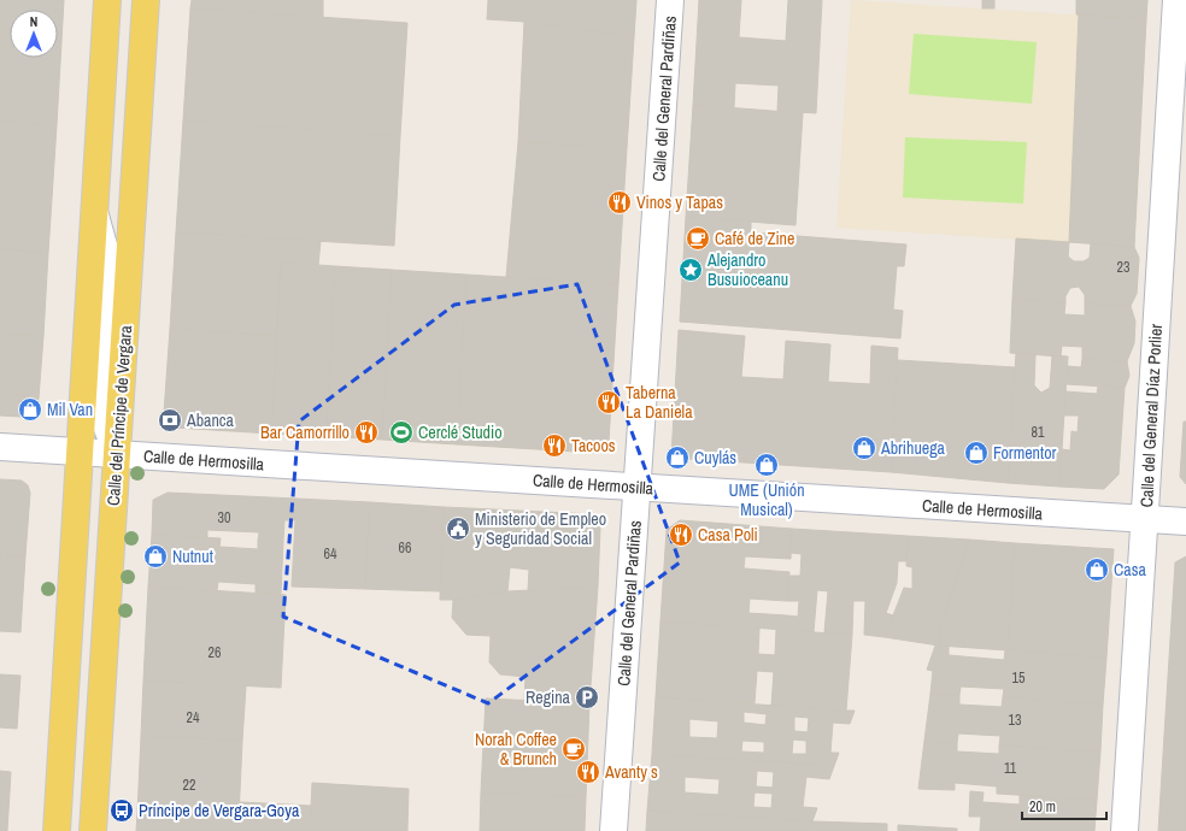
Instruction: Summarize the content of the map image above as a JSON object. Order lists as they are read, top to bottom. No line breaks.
{"streets":{"main road":["Calle del Príncipe de Vergara"],"street":["Calle del General Pardiñas","Calle del General Díaz Porlier","Calle de Hermosilla"]},"crossings":[["Calle del General Pardiñas","Calle de Hermosilla"],["Calle del Príncipe de Vergara","Calle de Hermosilla"],["Calle del General Díaz Porlier","Calle de Hermosilla"]],"places":{"restaurant":["Vinos y Tapas","Taberna La Daniela","Bar Camorrillo","Tacoos","Casa Poli","Avanty s"],"cafe":["Café de Zine","Norah Coffee & Brunch"],"place":["Alejandro Busuioceanu"],"shop":["Mil Van","Abrihuega","Formentor","Cuylás","UME (Unión Musical)","Nutnut","Casa"],"bank":["Abanca"],"sports":["Cerclé Studio"],"public building":["Ministerio de Empleo y Seguridad Social"],"parking":["Regina"],"bus stop":["Príncipe de Vergara-Goya"]},"house_numbers":["23","81","30","66","64","26","15","24","13","11","22"],"scale_bar":"20 m","north":"top"}
